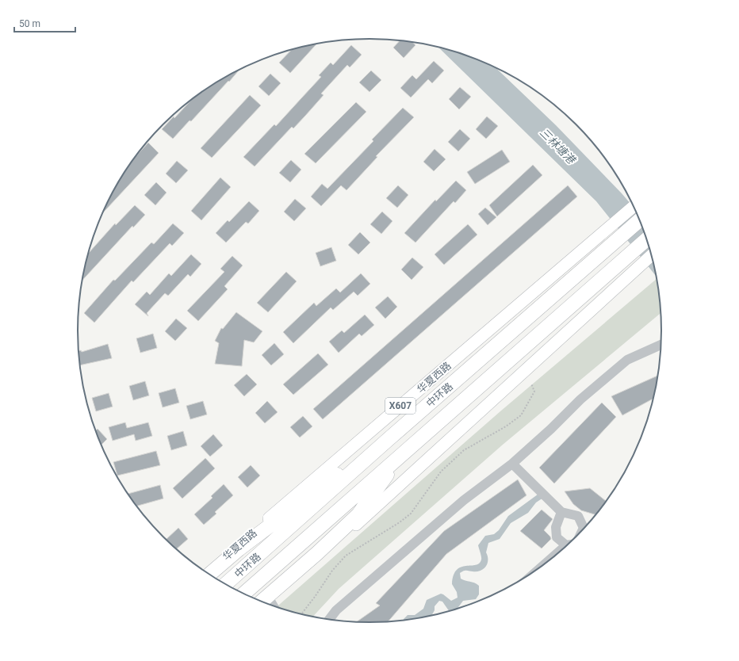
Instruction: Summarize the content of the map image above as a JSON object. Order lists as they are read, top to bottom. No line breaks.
{"streets":{"highway":["中环路"],"main road":["华夏西路","X607"]},"water":["三林塘港"],"scale_bar":"50 m"}
